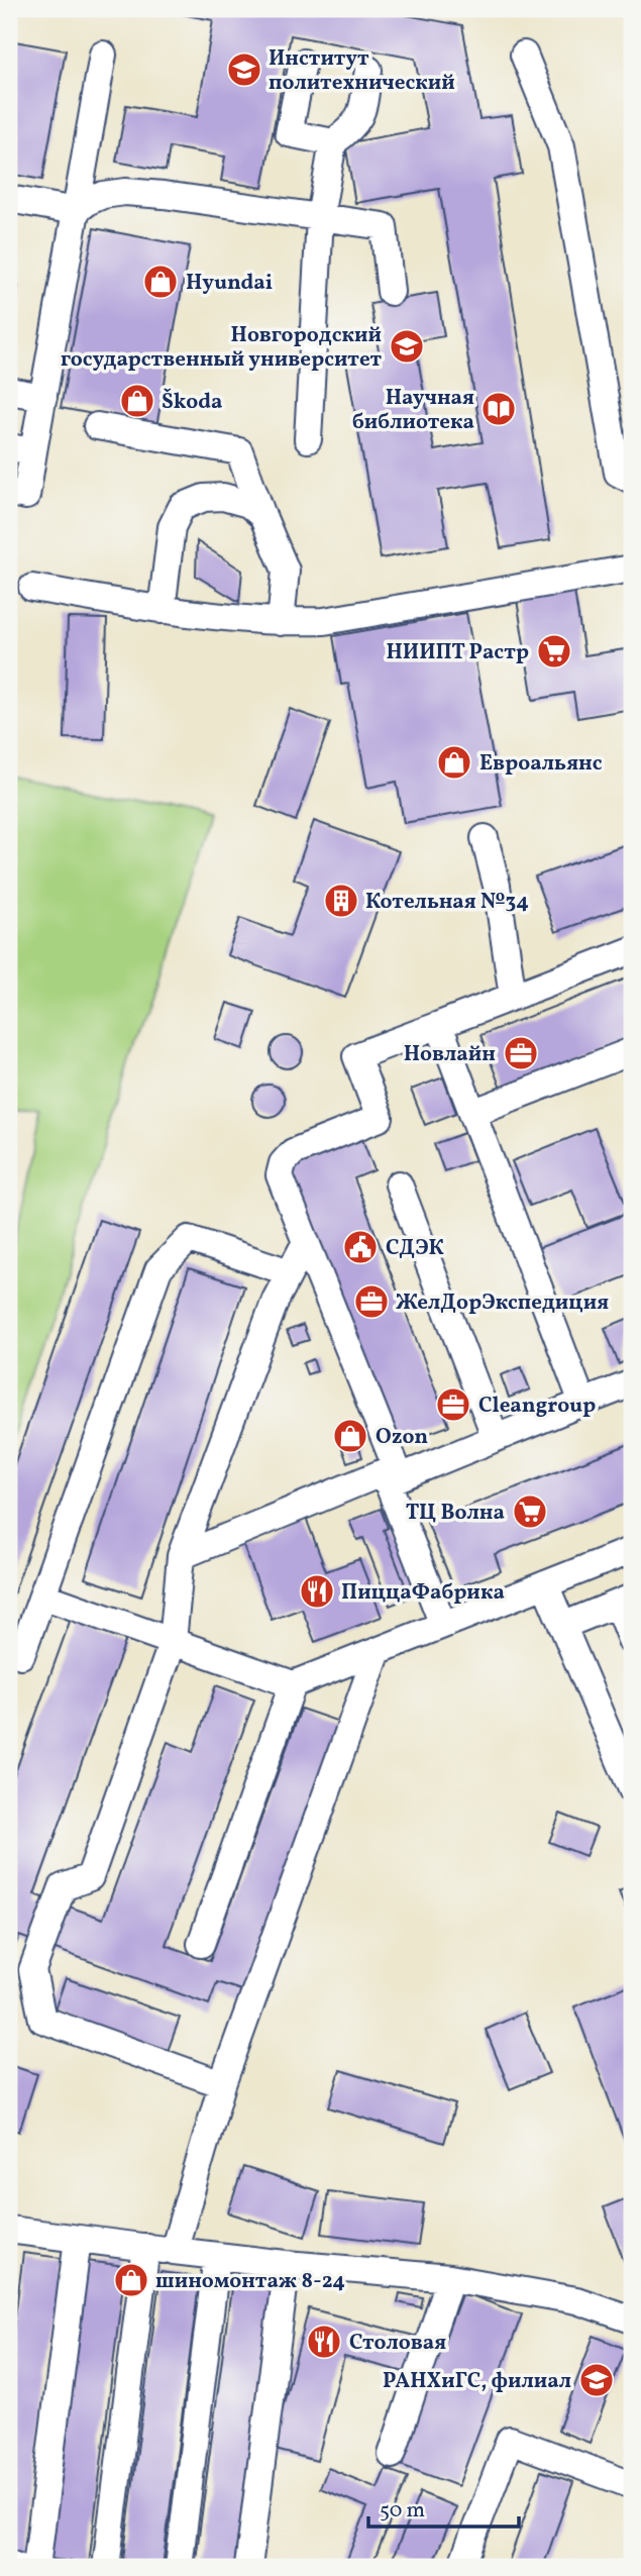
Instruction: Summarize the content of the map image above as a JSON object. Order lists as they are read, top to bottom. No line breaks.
{"places":{"school or university":["Институт политехнический","Новгородский государственный университет","РАНХиГС, филиал"],"shop":["Hyundai","Škoda","Евроальянс","Ozon","шиномонтаж 8-24"],"library":["Научная библиотека"],"supermarket":["НИИПТ Растр","ТЦ Волна"],"building":["Котельная №34"],"office":["Новлайн","ЖелДорЭкспедиция","Cleangroup"],"public building":["СДЭК"],"restaurant":["ПиццаФабрика","Столовая"]},"scale_bar":"50 m"}
